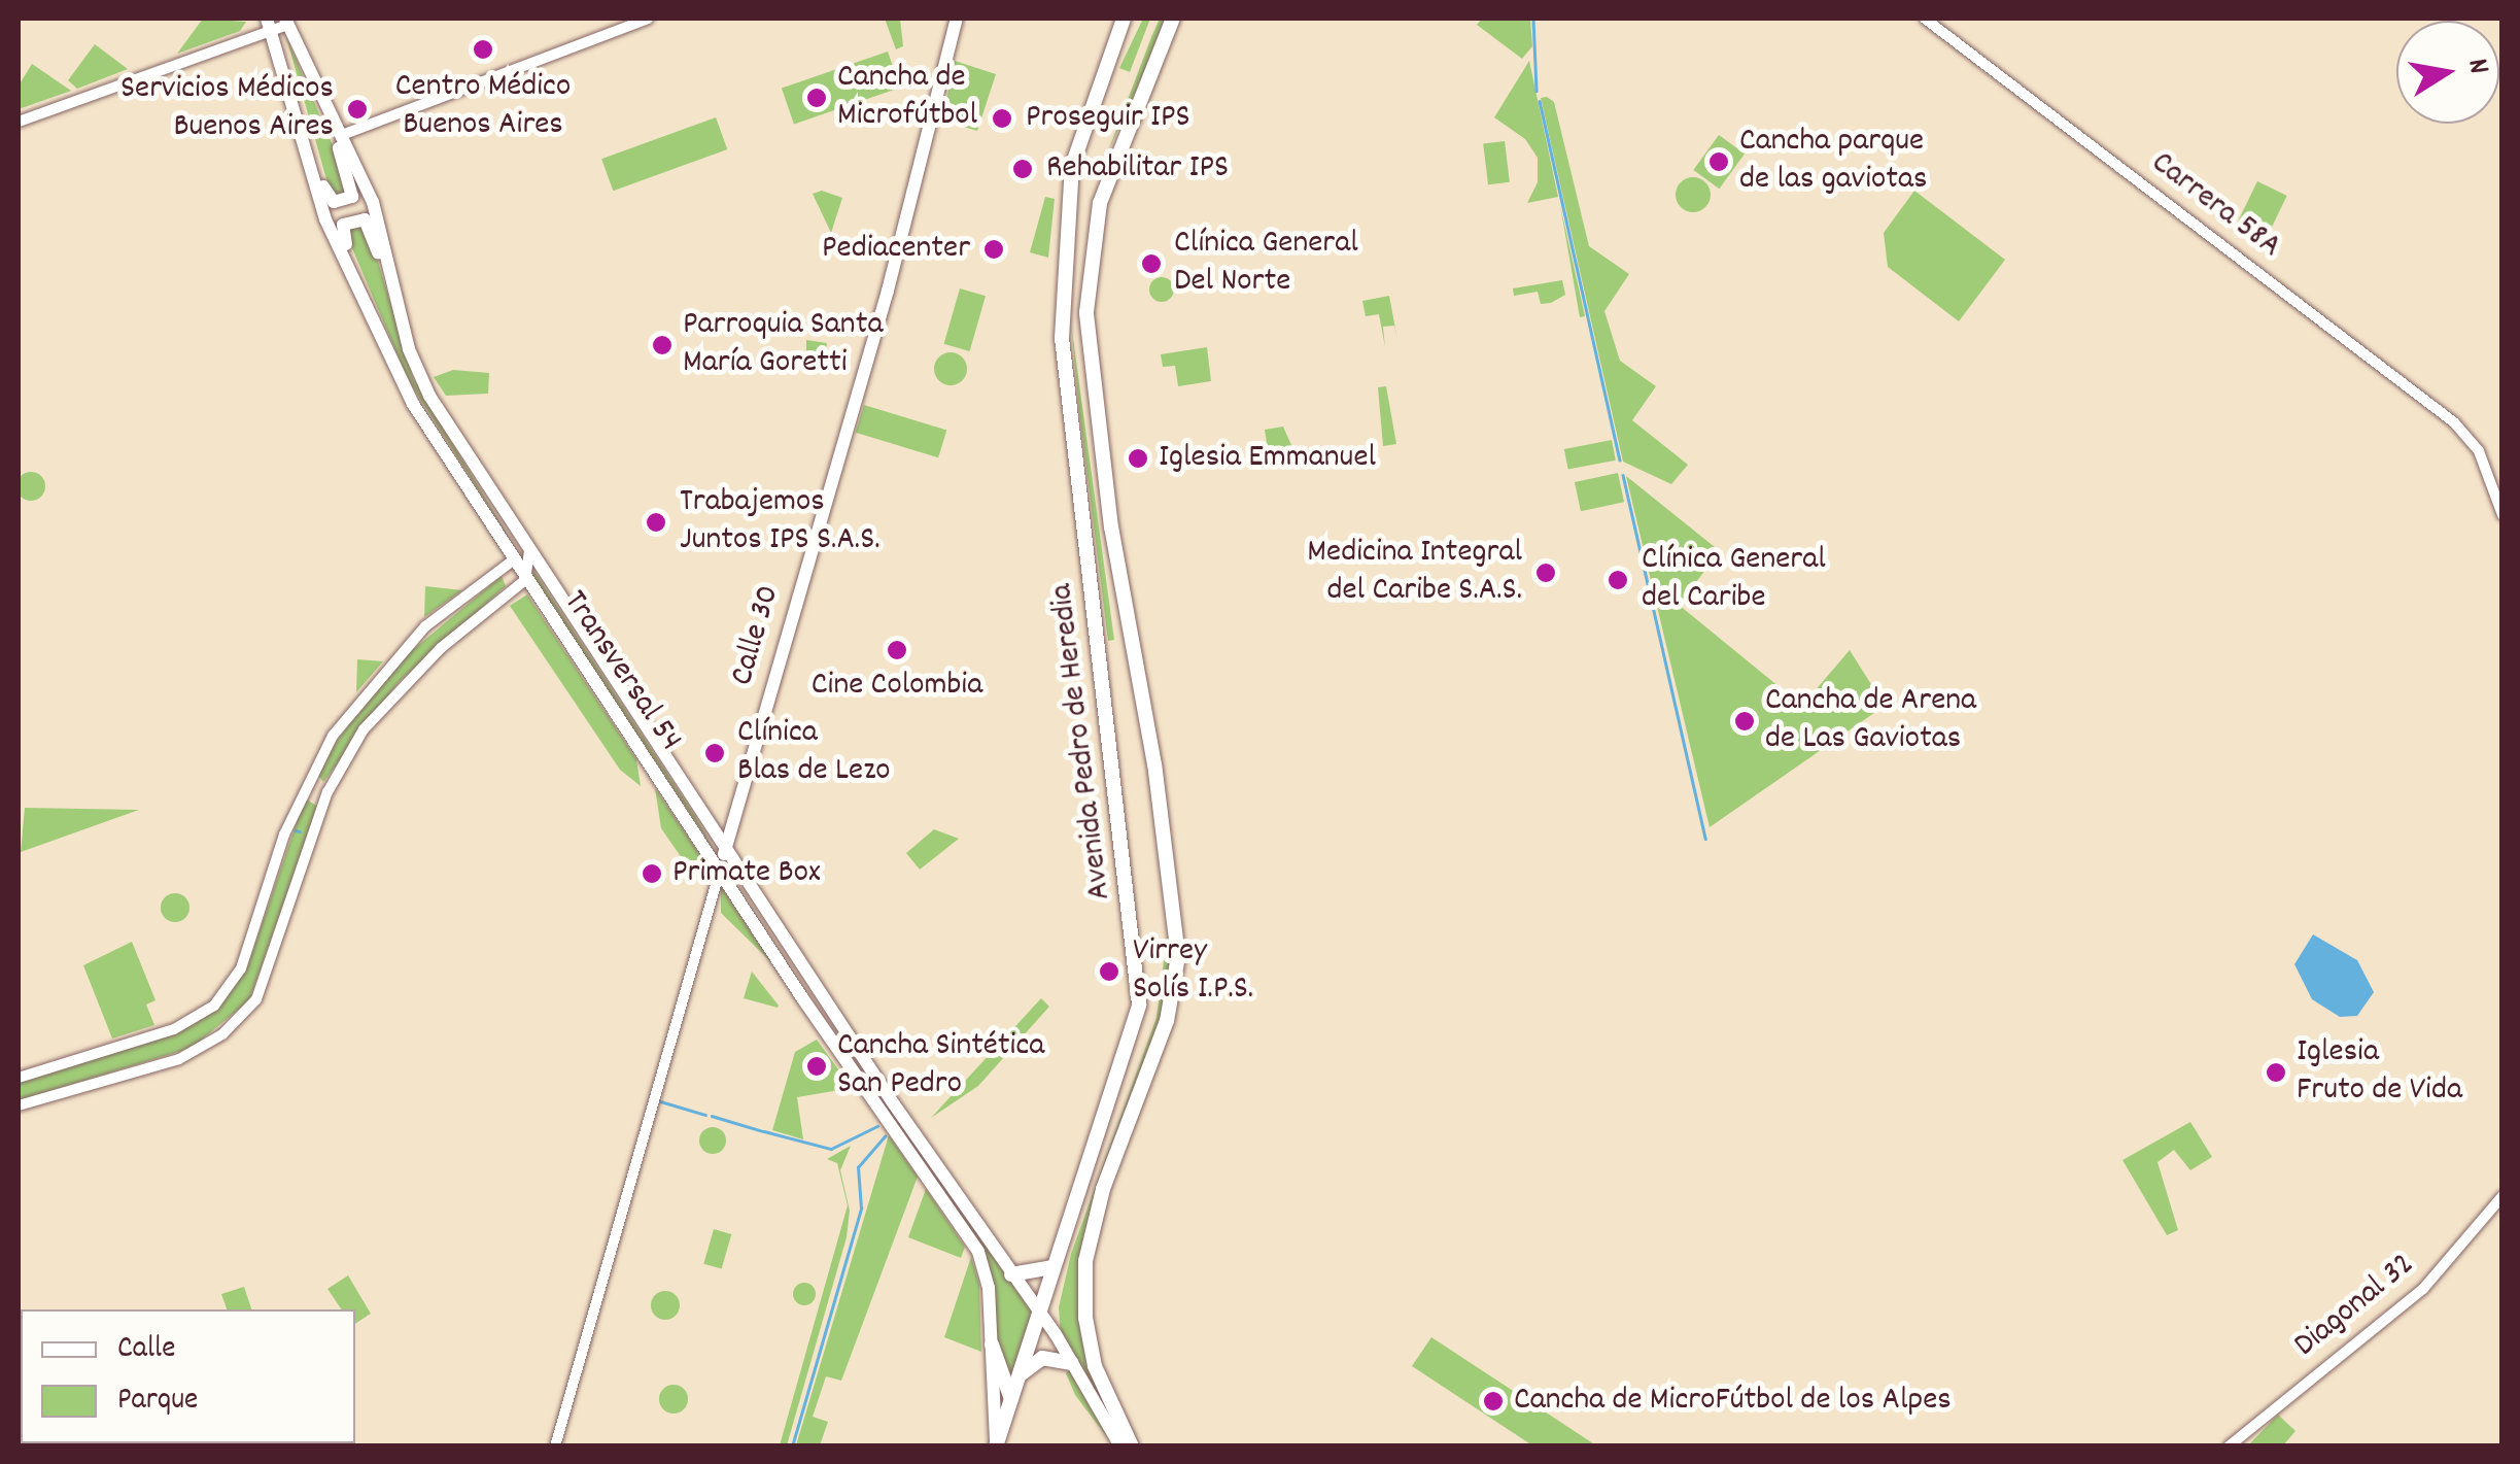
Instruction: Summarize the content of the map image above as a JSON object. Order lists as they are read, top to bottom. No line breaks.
{"streets":{"highway":["Avenida Pedro de Heredia"],"main road":["Calle 30","Transversal 54"],"street":["Carrera 58A","Diagonal 32"]},"crossings":[["Calle 30","Transversal 54"],["Transversal 54","Avenida Pedro de Heredia"]],"places":["Centro Médico Buenos Aires","Cancha de Microfútbol","Servicios Médicos Buenos Aires","Proseguir IPS","Cancha parque de las gaviotas","Rehabilitar IPS","Pediacenter","Clínica General Del Norte","Parroquia Santa María Goretti","Iglesia Emmanuel","Trabajemos Juntos IPS S.A.S.","Medicina Integral del Caribe S.A.S.","Clínica General del Caribe","Cine Colombia","Cancha de Arena de Las Gaviotas","Clínica Blas de Lezo","Primate Box","Virrey Solís I.P.S.","Cancha Sintética San Pedro","Iglesia Fruto de Vida","Cancha de MicroFútbol de los Alpes"],"legend":["Calle","Parque"],"north":"right"}
